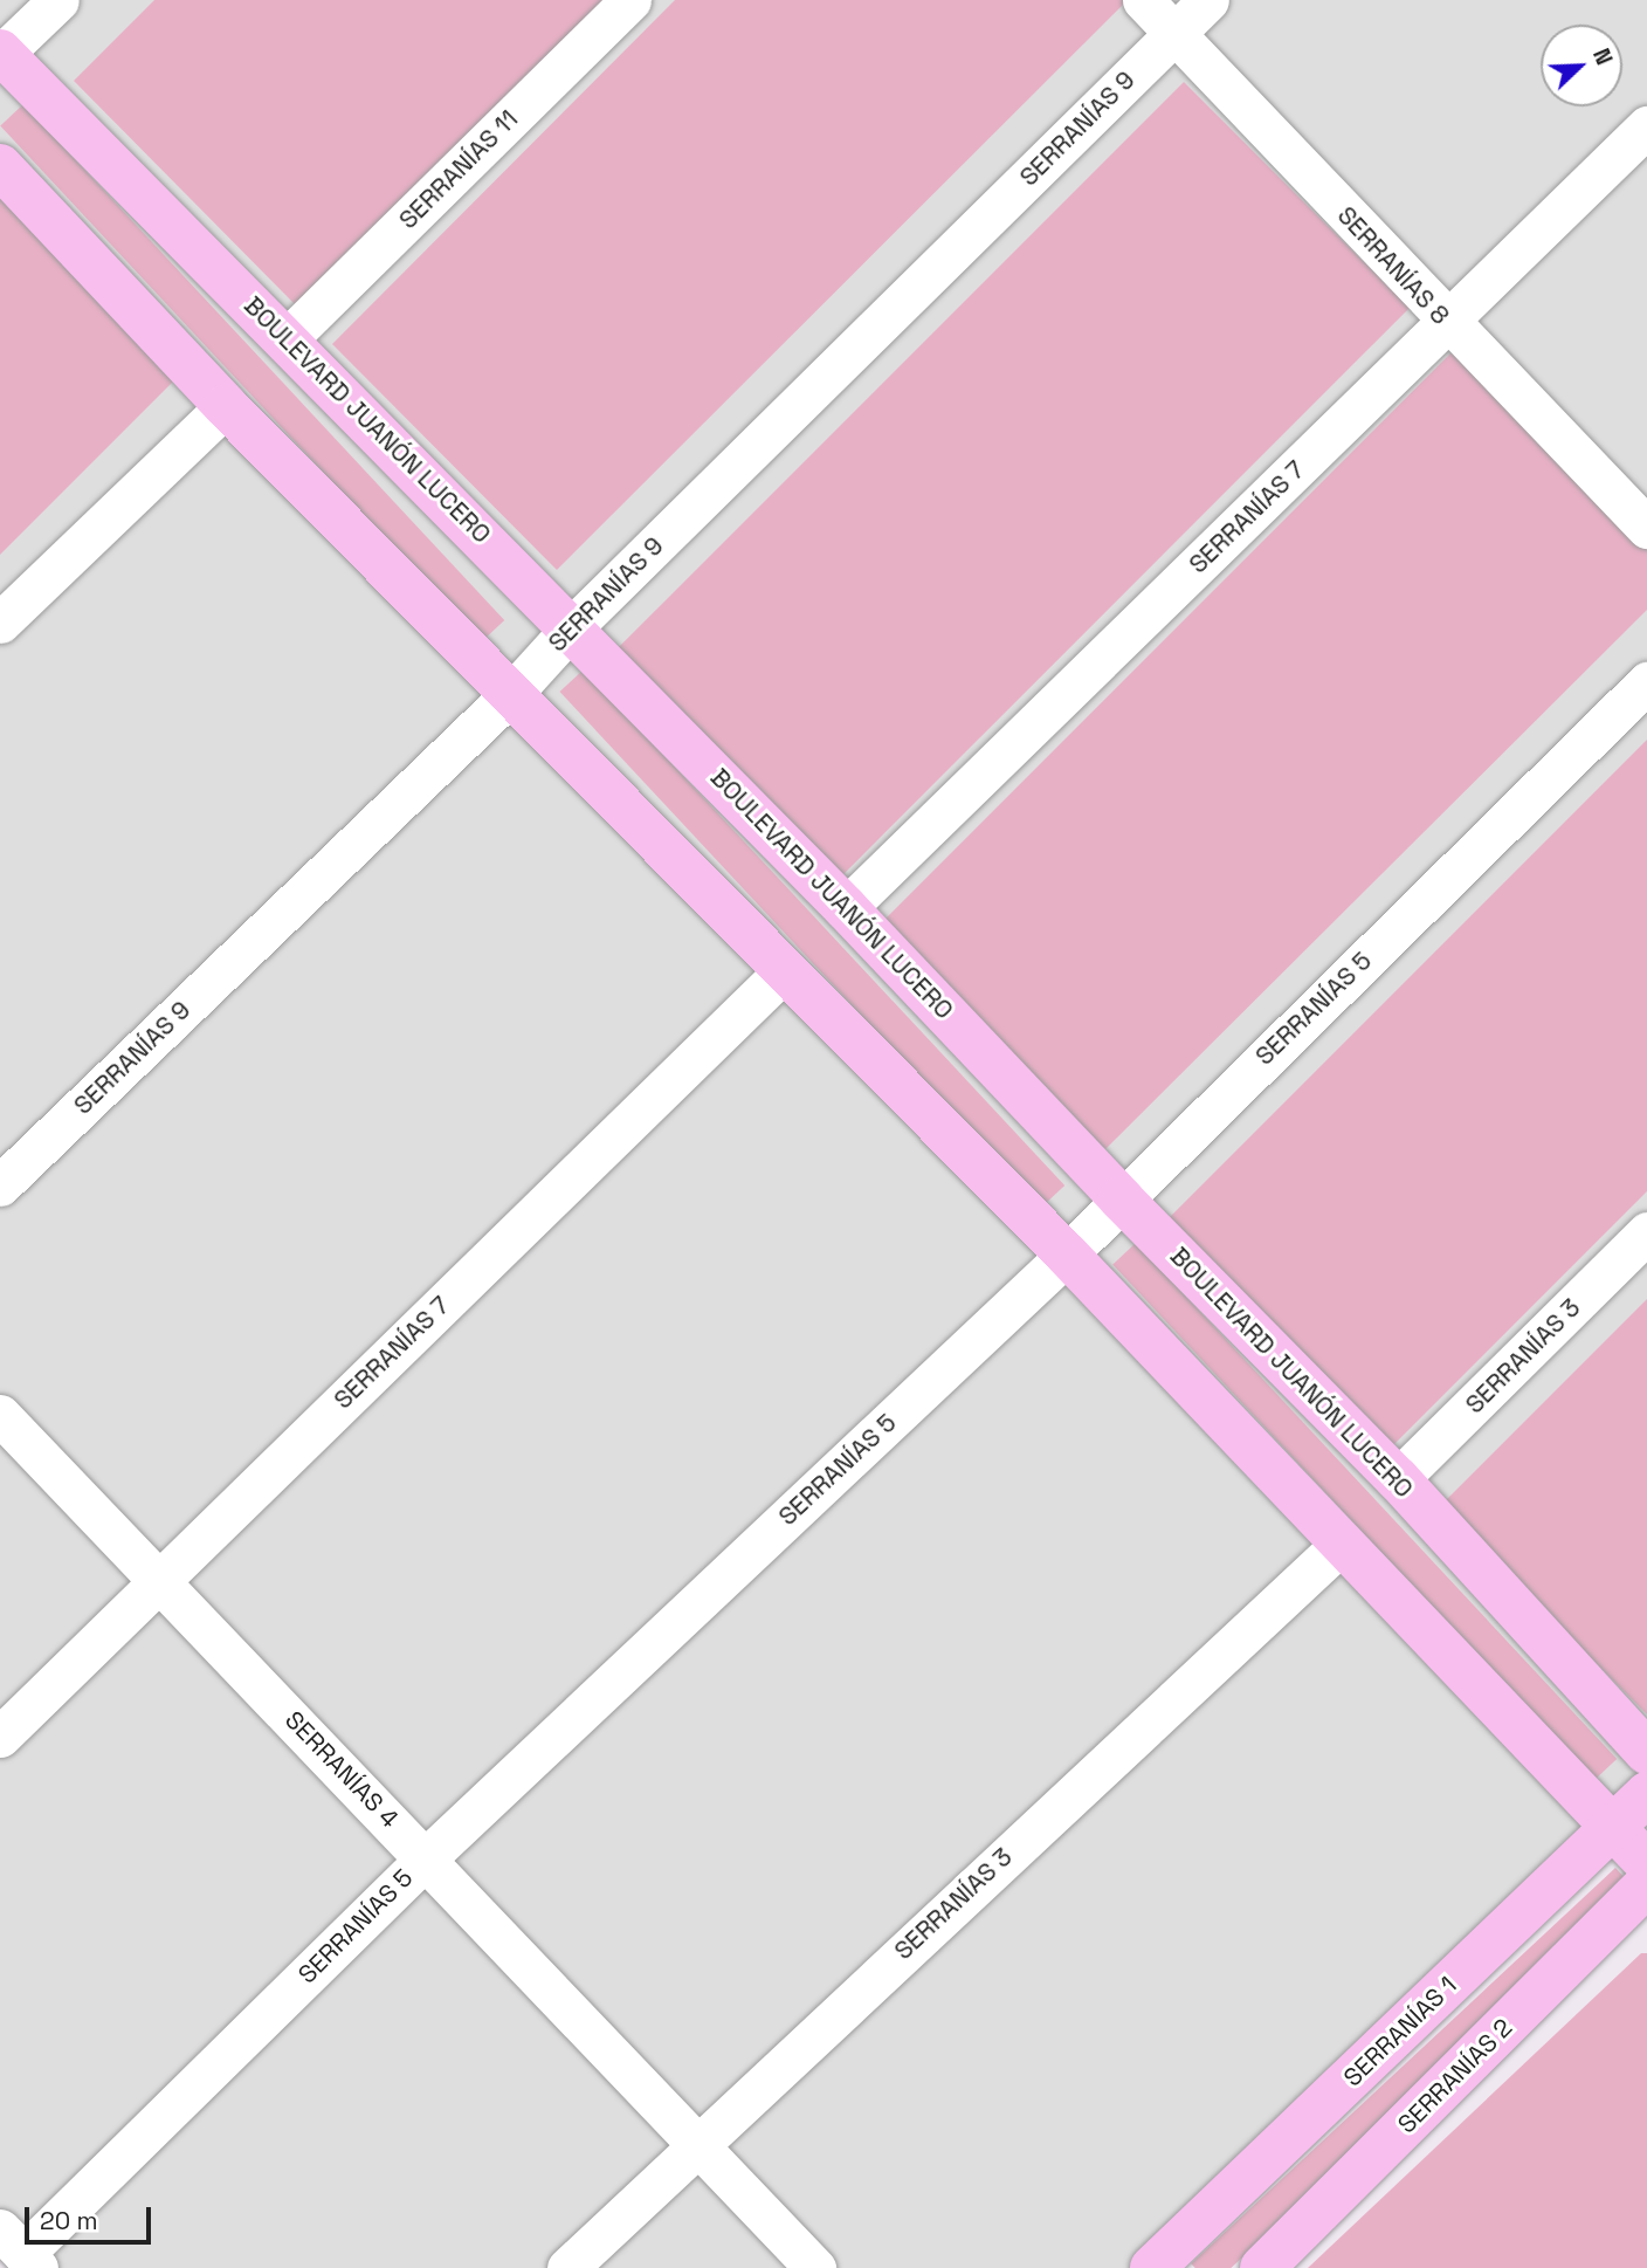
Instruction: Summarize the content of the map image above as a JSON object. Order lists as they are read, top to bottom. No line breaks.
{"streets":{"main road":["BOULEVARD JUANÓN LUCERO","SERRANÍAS 1","SERRANÍAS 2"],"street":["SERRANÍAS 9","SERRANÍAS 11","SERRANÍAS 8","SERRANÍAS 7","SERRANÍAS 5","SERRANÍAS 3","SERRANÍAS 4"]},"crossings":[["SERRANÍAS 9","SERRANÍAS 8"],["SERRANÍAS 9","BOULEVARD JUANÓN LUCERO"],["SERRANÍAS 11","BOULEVARD JUANÓN LUCERO"],["SERRANÍAS 8","SERRANÍAS 7"],["BOULEVARD JUANÓN LUCERO","SERRANÍAS 7"],["BOULEVARD JUANÓN LUCERO","SERRANÍAS 5"],["BOULEVARD JUANÓN LUCERO","SERRANÍAS 3"],["SERRANÍAS 7","SERRANÍAS 4"],["SERRANÍAS 5","SERRANÍAS 4"],["SERRANÍAS 3","SERRANÍAS 4"]],"scale_bar":"20 m","north":"top right"}
